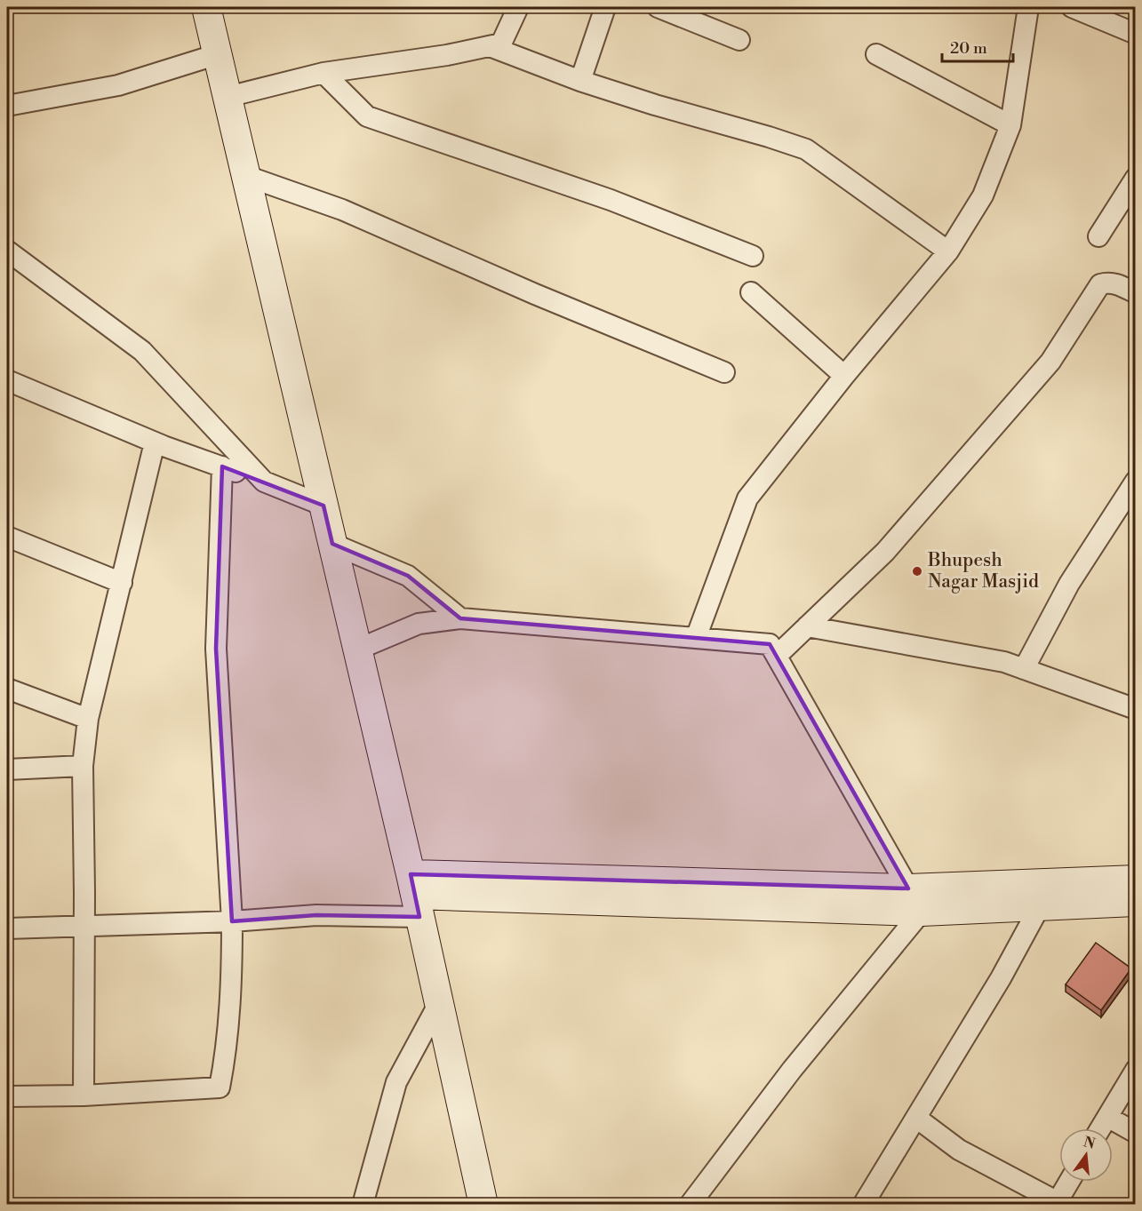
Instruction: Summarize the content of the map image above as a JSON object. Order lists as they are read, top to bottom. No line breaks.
{"places":["Bhupesh Nagar Masjid"],"scale_bar":"20 m","north":"top"}
